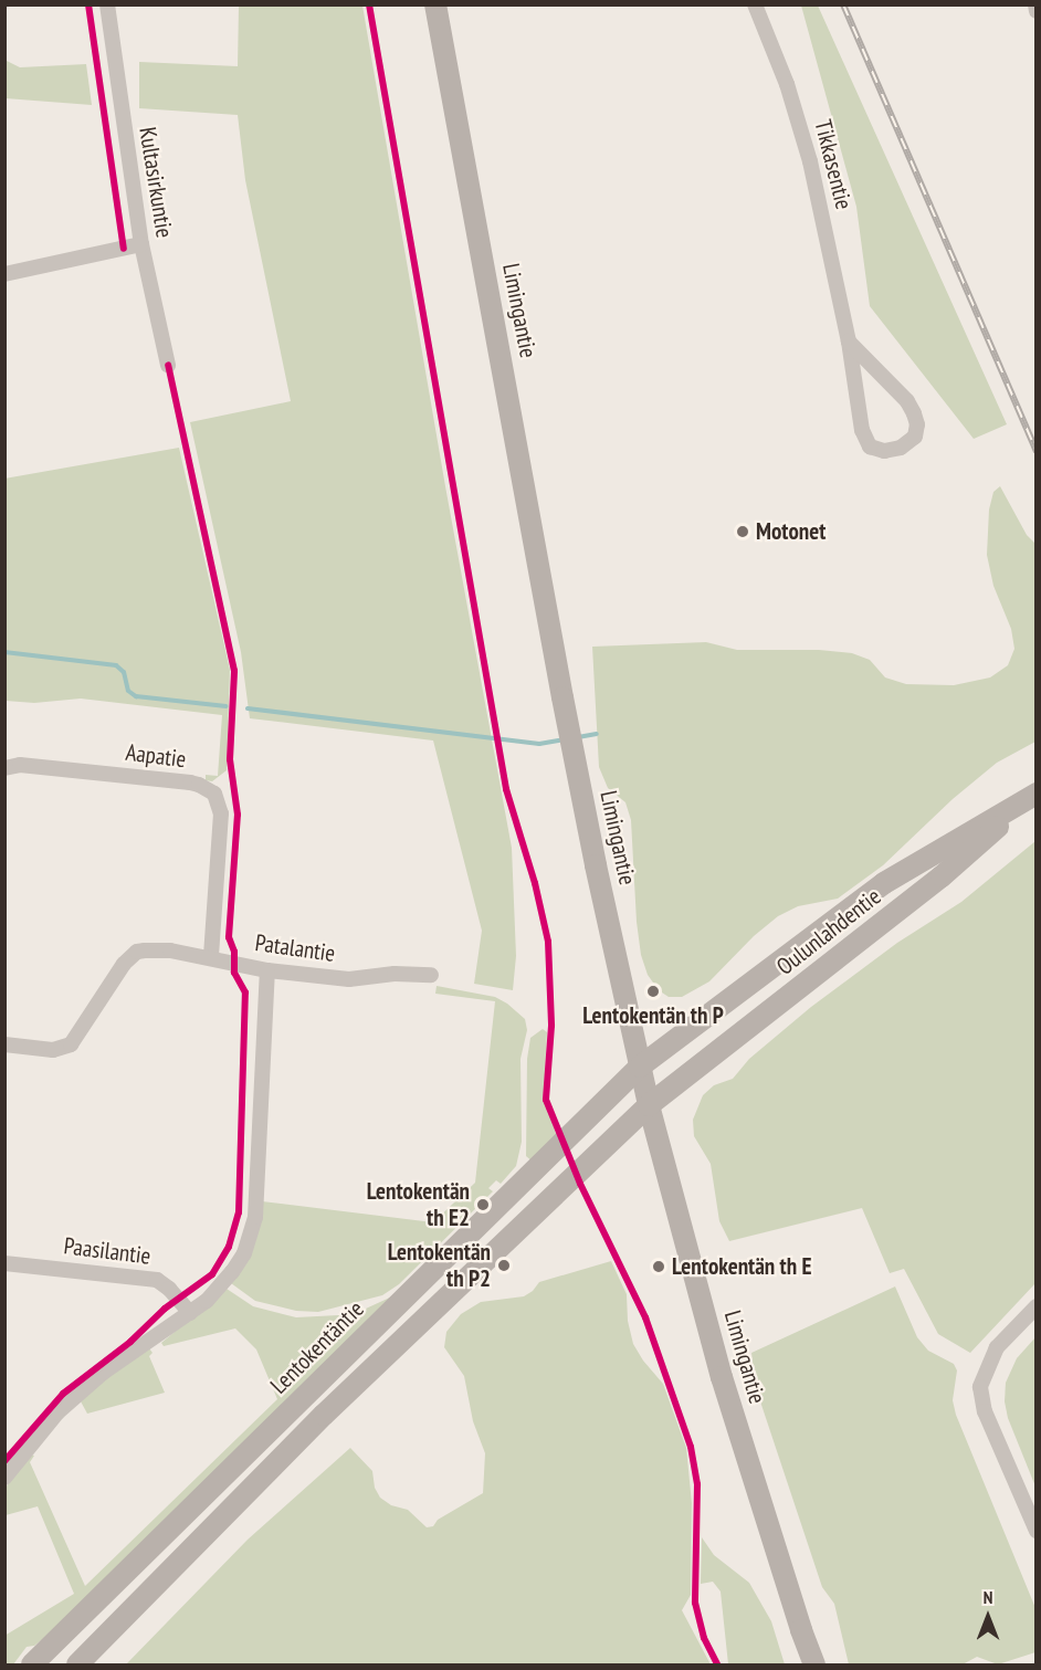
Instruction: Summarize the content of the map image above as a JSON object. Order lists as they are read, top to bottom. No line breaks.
{"streets":{"main road":["Limingantie","Oulunlahdentie","Lentokentäntie"],"street":["Tikkasentie","Kultasirkuntie","Aapatie","Patalantie","Paasilantie"]},"crossings":[["Limingantie","Oulunlahdentie"],["Limingantie","Lentokentäntie"],["Aapatie","Patalantie"],["Oulunlahdentie","Lentokentäntie"]],"places":["Motonet","Lentokentän th P","Lentokentän th E2","Lentokentän th P2","Lentokentän th E"],"north":"top"}
